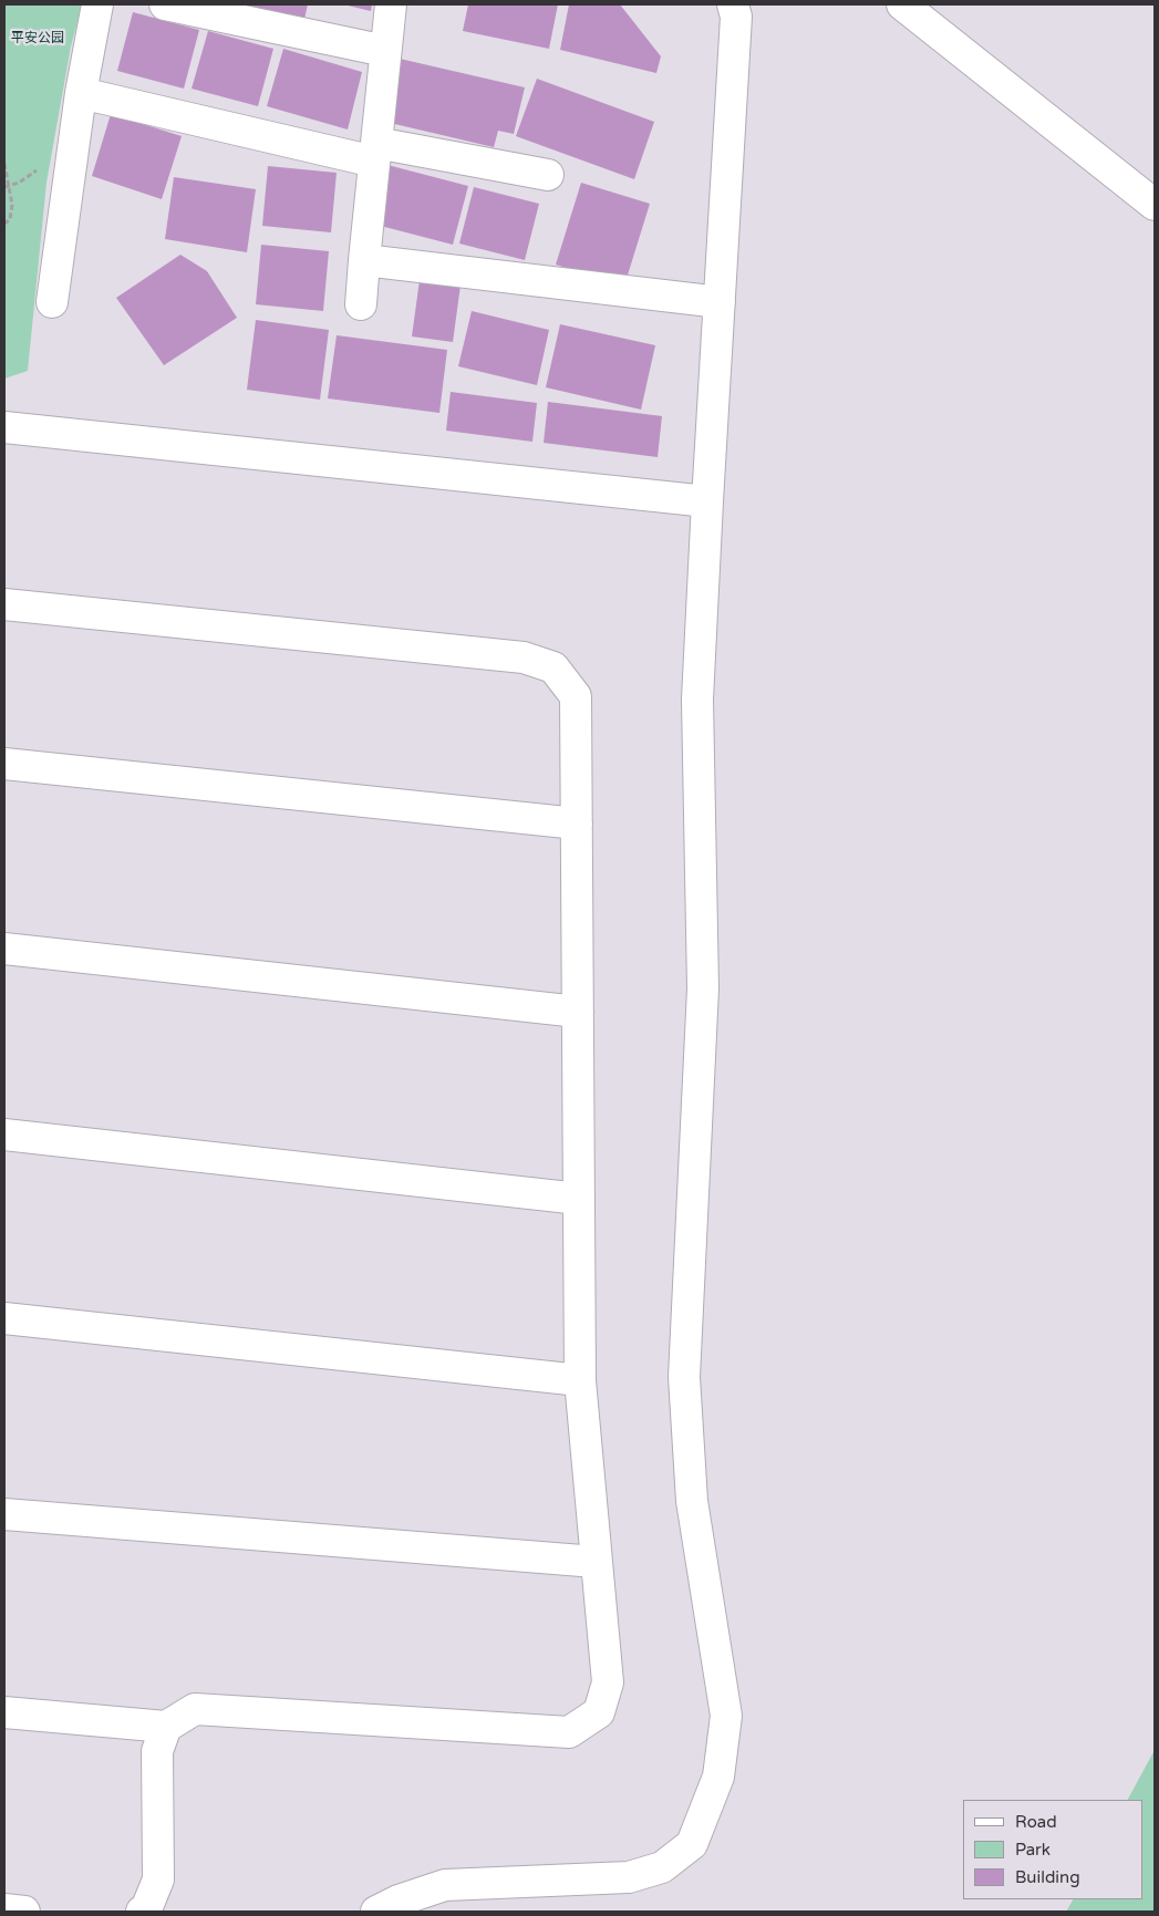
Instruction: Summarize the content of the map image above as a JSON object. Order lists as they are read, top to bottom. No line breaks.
{"parks":["平安公园"],"legend":["Road","Park","Building"]}
